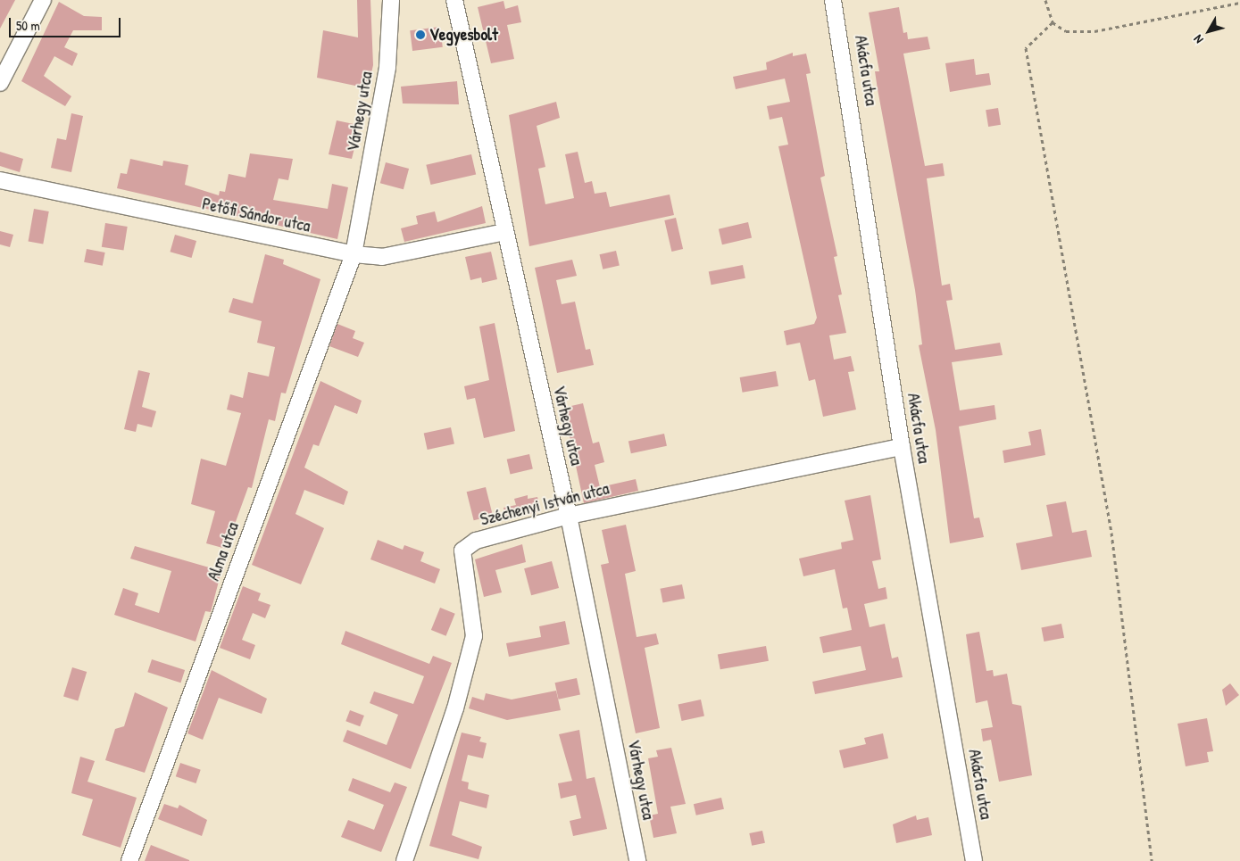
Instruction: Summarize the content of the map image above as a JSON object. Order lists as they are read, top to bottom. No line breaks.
{"streets":{"street":["Akácfa utca","Várhegy utca","Petőfi Sándor utca","Széchenyi István utca","Alma utca"]},"crossings":[["Akácfa utca","Széchenyi István utca"],["Várhegy utca","Petőfi Sándor utca"],["Várhegy utca","Széchenyi István utca"],["Várhegy utca","Alma utca"],["Petőfi Sándor utca","Alma utca"]],"places":["Vegyesbolt"],"scale_bar":"50 m","north":"bottom left"}
